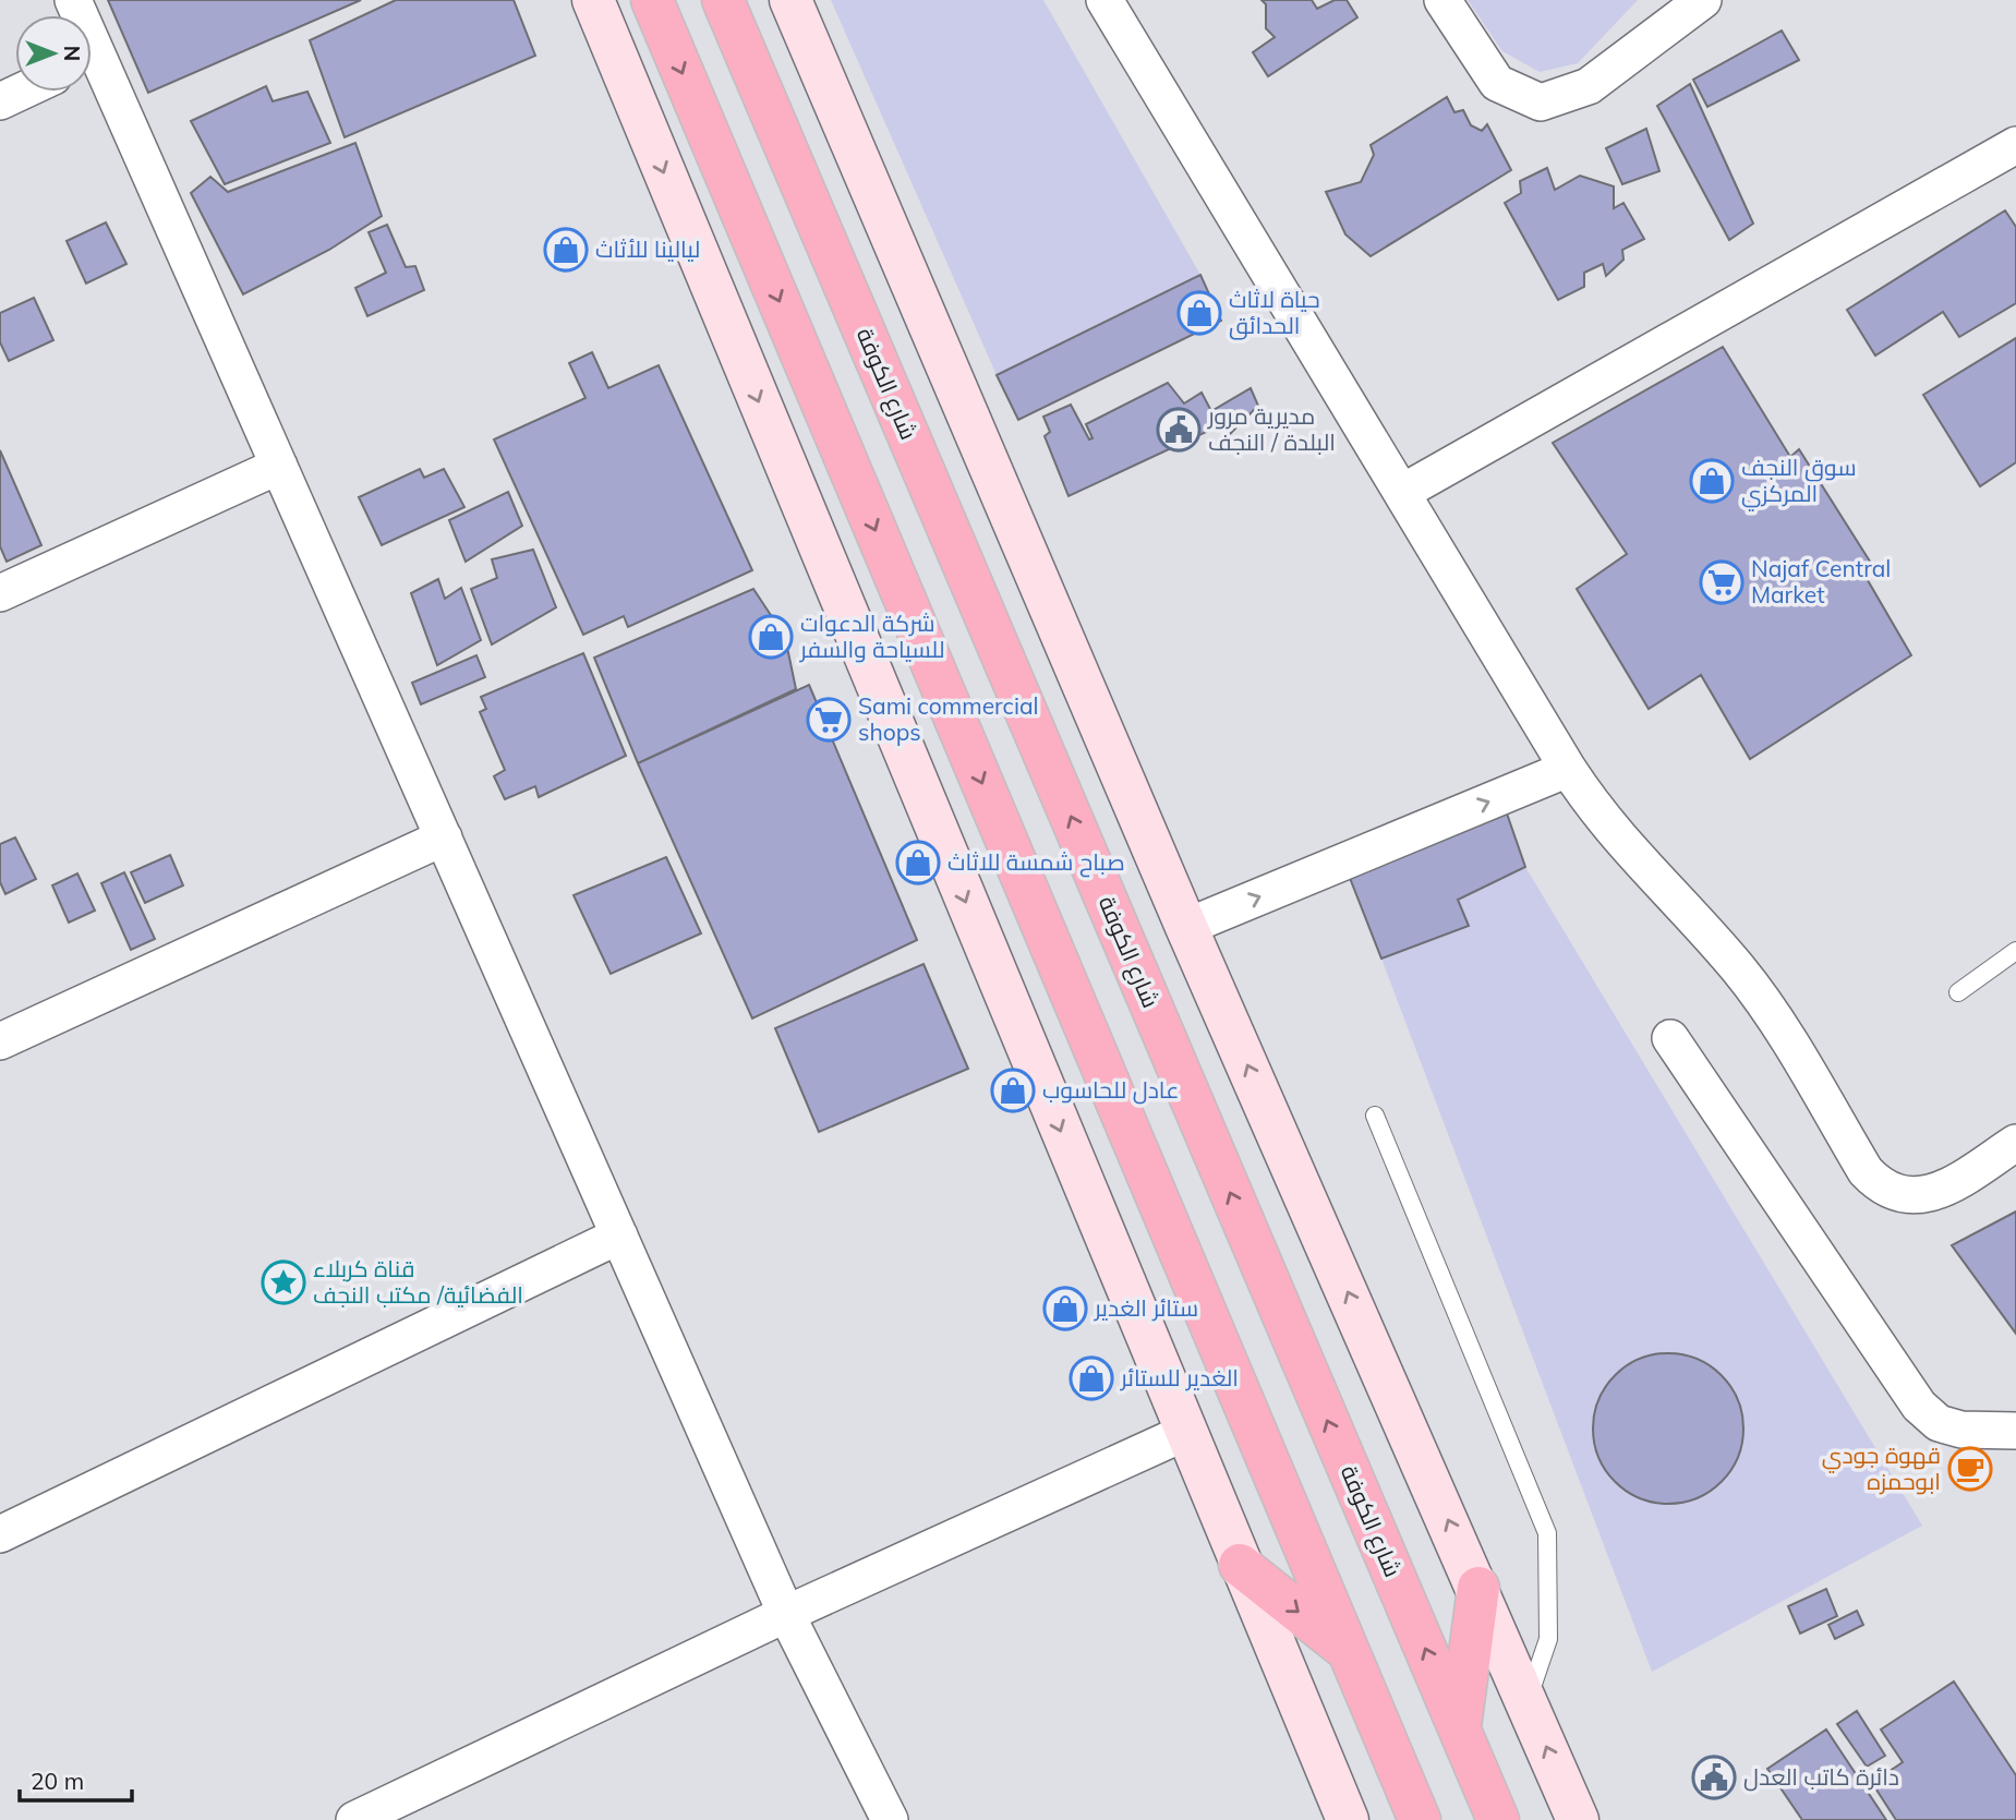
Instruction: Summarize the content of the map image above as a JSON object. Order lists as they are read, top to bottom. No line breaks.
{"streets":{"highway":["شارع الكوفة"]},"places":{"shop":["ليالينا للأثاث","حياة لاثاث الحدائق","سوق النجف المركزي","شركة الدعوات للسياحة والسفر","صباح شمسة للاثاث","عادل للحاسوب","ستائر الغدير","الغدير للستائر"],"public building":["مديرية مرور البلدة / النجف","دائرة كاتب العدل"],"supermarket":["Najaf Central Market","Sami commercial shops"],"place":["قناة كربلاء الفضائية/ مكتب النجف"],"cafe":["قهوة جودي ابوحمزه"]},"scale_bar":"20 m","north":"right"}
